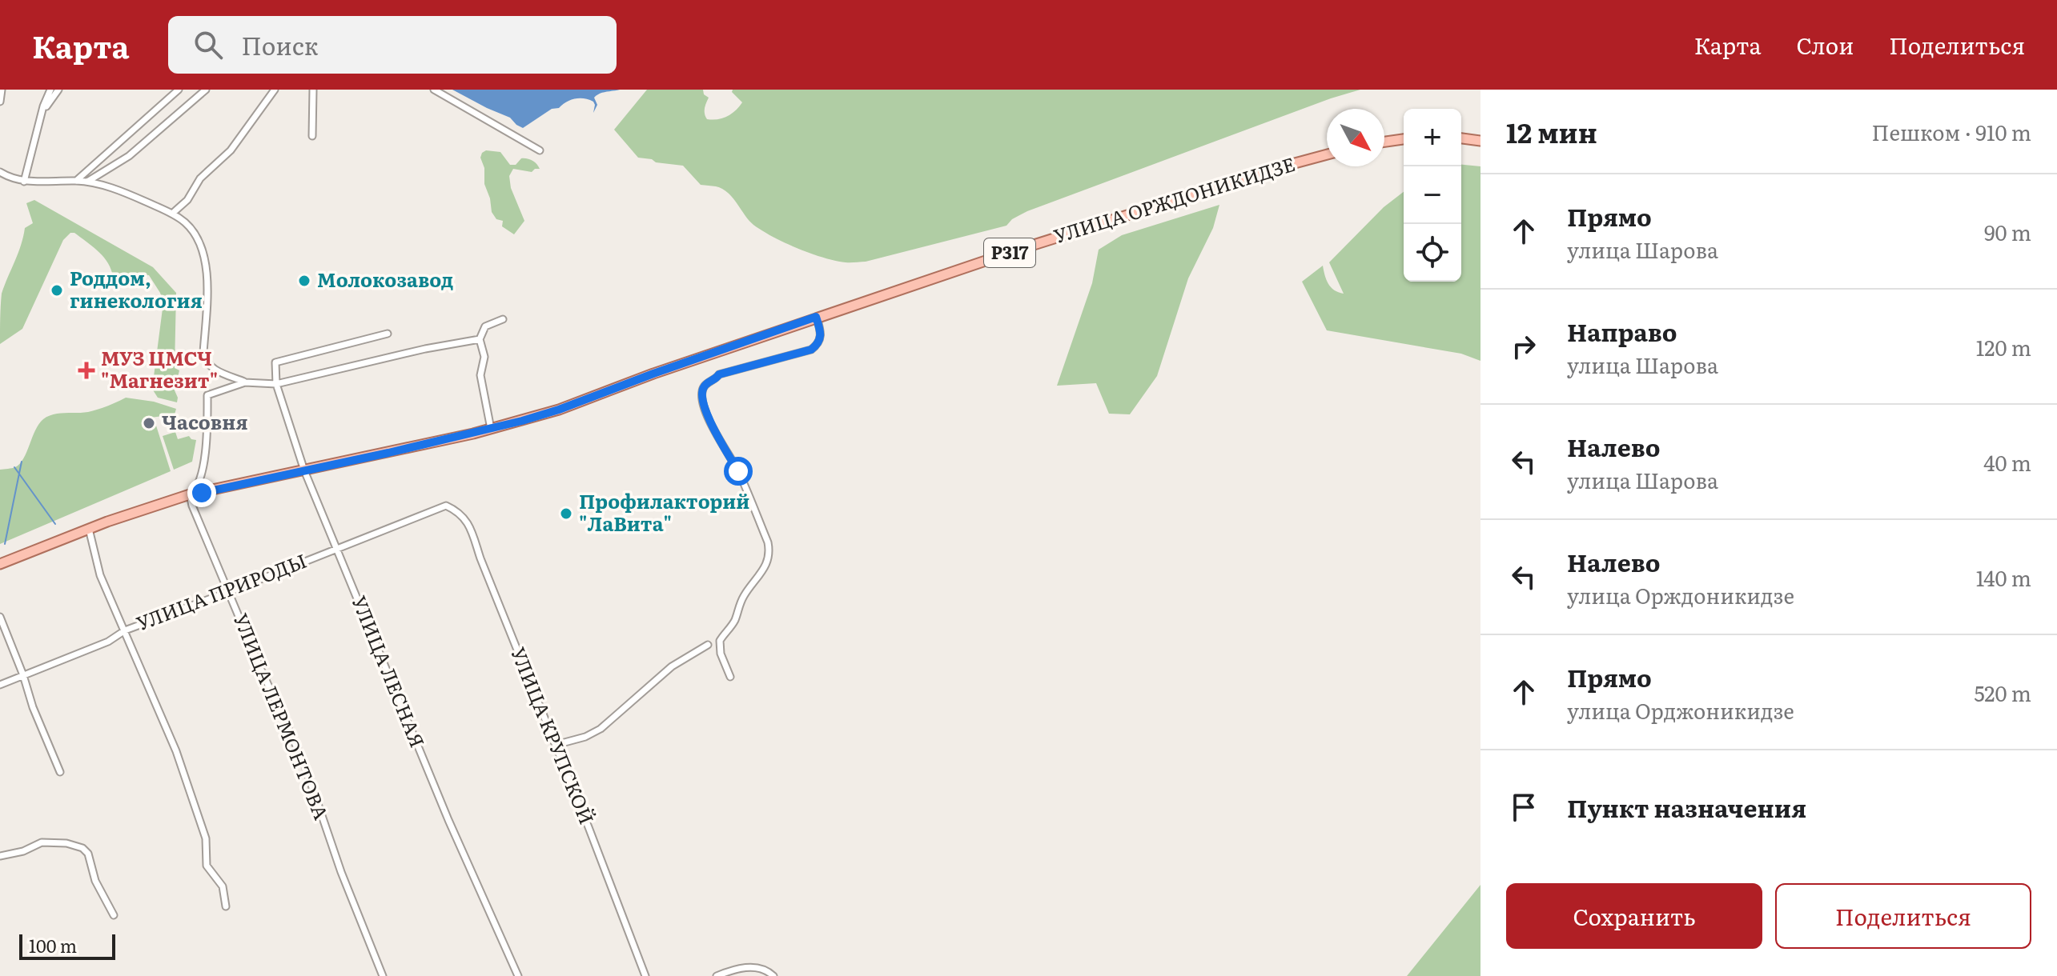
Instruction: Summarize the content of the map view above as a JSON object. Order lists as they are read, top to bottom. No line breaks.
{"streets":{"main road":["УЛИЦА ОРЖДОНИКИДЗЕ","Р317"],"street":["УЛИЦА ПРИРОДЫ","УЛИЦА ЛЕСНАЯ","УЛИЦА ЛЕРМОНТОВА","УЛИЦА КРУПСКОЙ"]},"crossings":[["УЛИЦА ОРЖДОНИКИДЗЕ","Р317"],["Р317","УЛИЦА ЛЕСНАЯ"],["Р317","УЛИЦА ЛЕРМОНТОВА"],["УЛИЦА ПРИРОДЫ","УЛИЦА ЛЕСНАЯ"],["УЛИЦА ПРИРОДЫ","УЛИЦА ЛЕРМОНТОВА"],["УЛИЦА ПРИРОДЫ","УЛИЦА КРУПСКОЙ"]],"places":{"other":["Молокозавод","Роддом, гинекология","Часовня","Профилакторий \"ЛаВита\""],"health":["МУЗ ЦМСЧ \"Магнезит\""]},"scale_bar":"100 m","north":"bottom right","page":{"header":"Карта","search":"Поиск","nav":["Карта","Слои","Поделиться"],"heading":["12 мин","Пешком · 910 m"],"map_buttons":["+","−"],"list":[["Прямо","улица Шарова","90 m"],["Направо","улица Шарова","120 m"],["Налево","улица Шарова","40 m"],["Налево","улица Орждоникидзе","140 m"],["Прямо","улица Орджоникидзе","520 m"],"Пункт назначения"],"buttons":["Сохранить","Поделиться"],"scale":"100 m"}}
